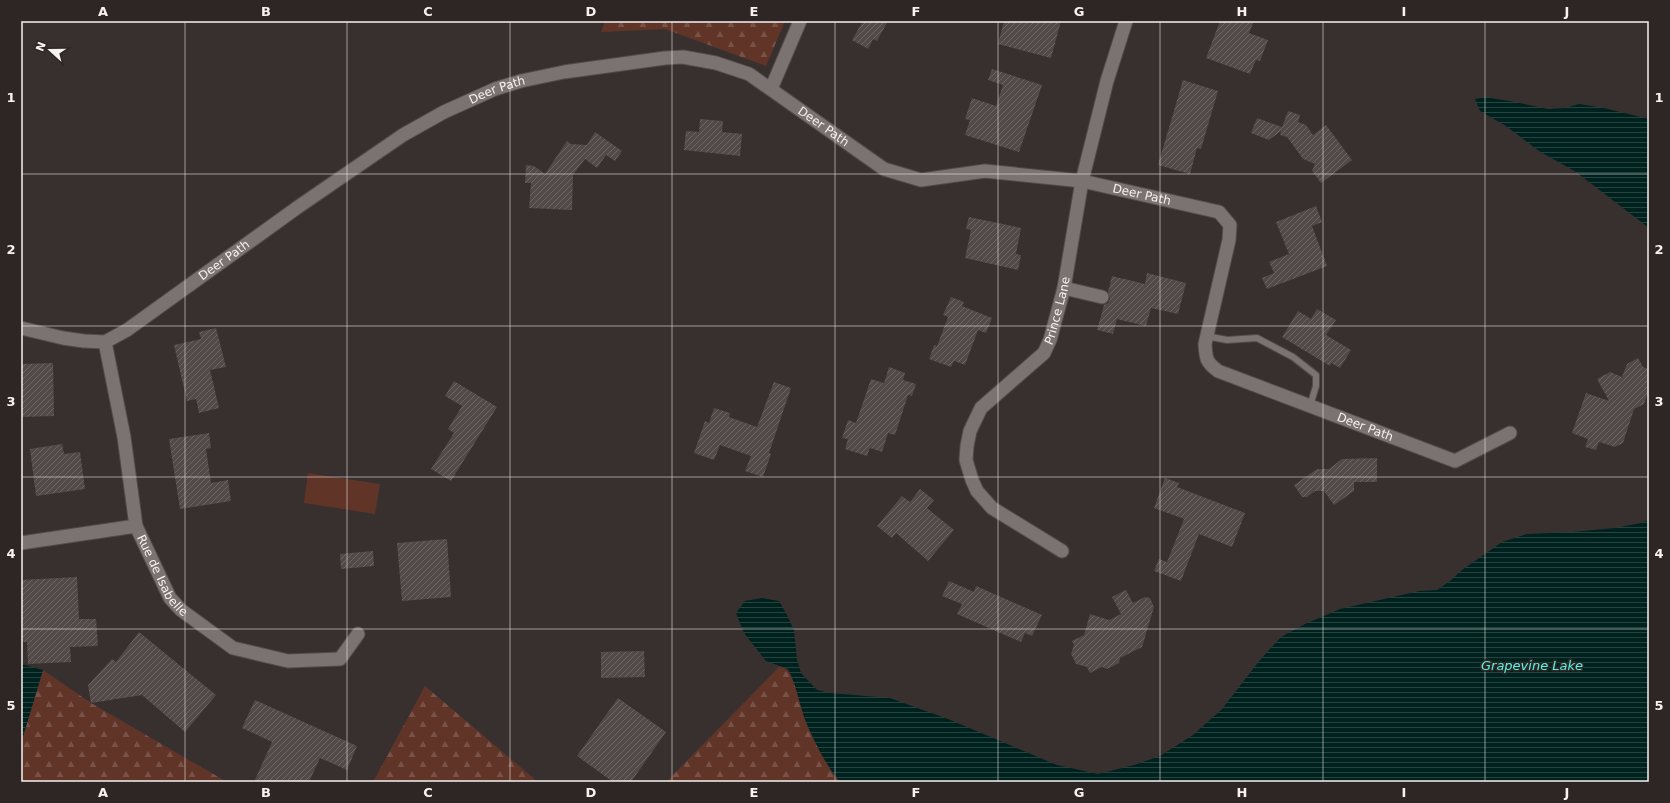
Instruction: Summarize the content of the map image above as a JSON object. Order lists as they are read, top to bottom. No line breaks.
{"streets":{"street":["Deer Path","Prince Lane","Rue de Isabelle"]},"crossings":[["Deer Path","Prince Lane"],["Deer Path","Rue de Isabelle"]],"water":["Grapevine Lake"],"north":"left","grid":{"columns":["A","B","C","D","E","F","G","H","I","J"],"rows":["1","2","3","4","5"]}}
